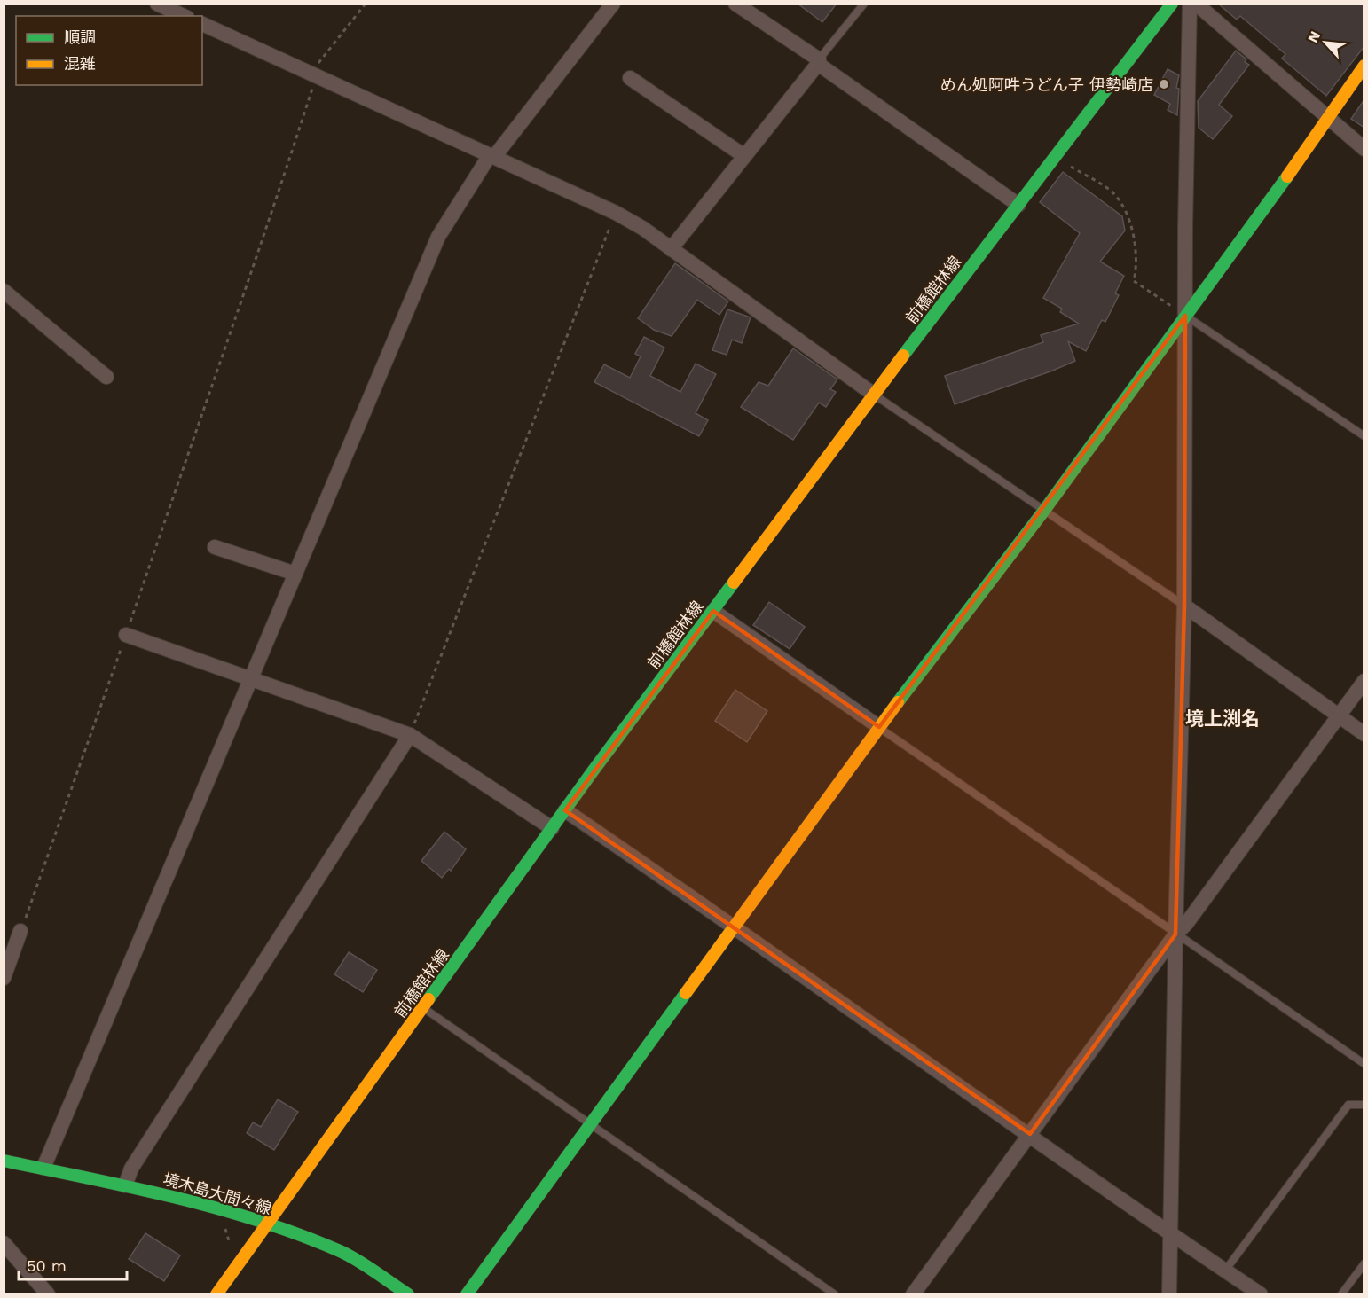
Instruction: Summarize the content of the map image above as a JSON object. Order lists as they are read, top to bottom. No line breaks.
{"streets":{"main road":["前橋館林線","境木島大間々線"]},"crossings":[["前橋館林線","境木島大間々線"]],"districts":["境上渕名"],"places":["めん処阿吽うどん子 伊勢崎店"],"legend":["順調","混雑"],"scale_bar":"50 m","north":"top left"}
